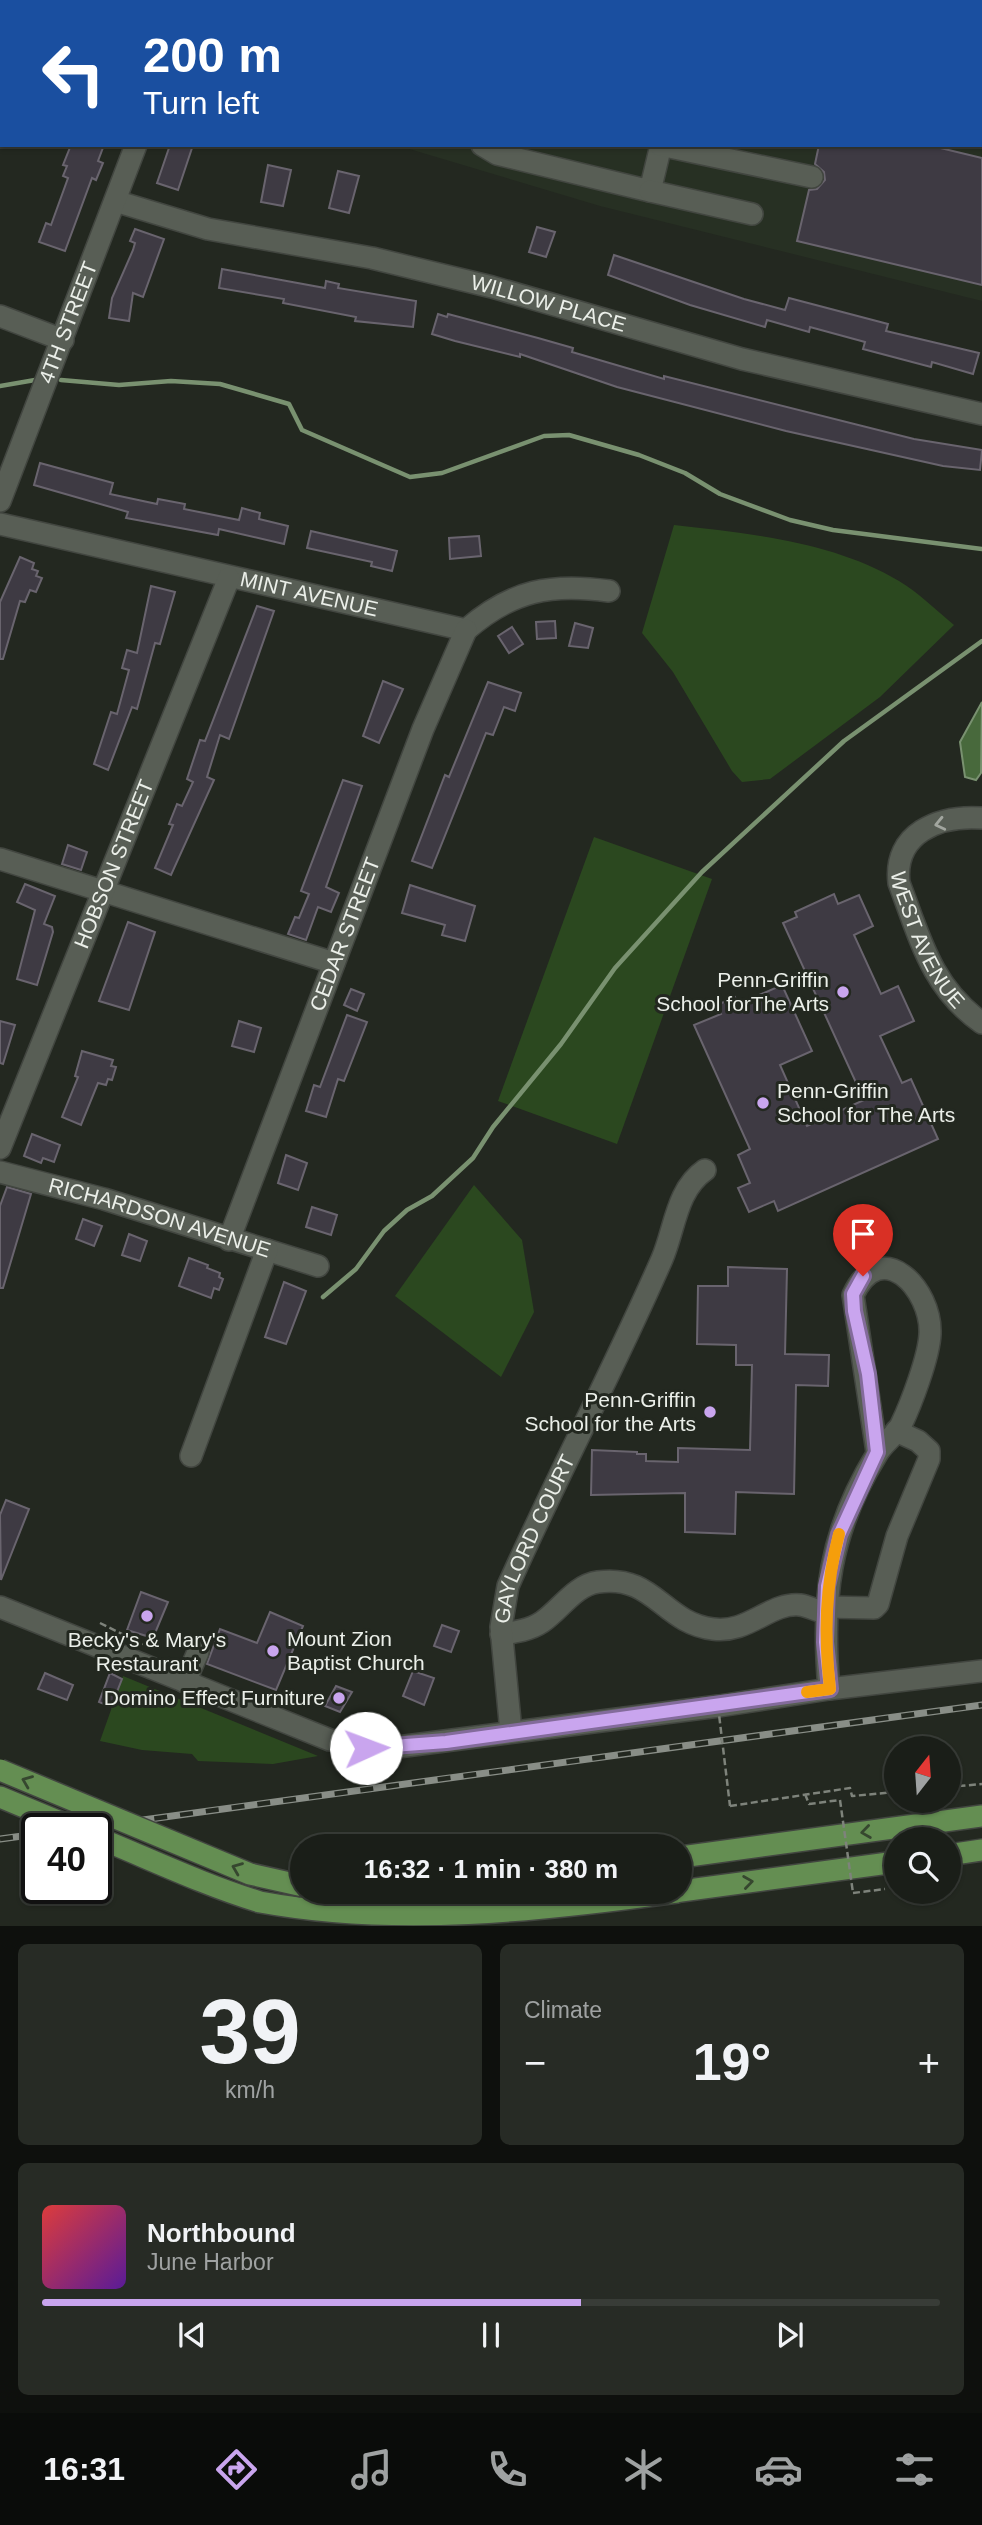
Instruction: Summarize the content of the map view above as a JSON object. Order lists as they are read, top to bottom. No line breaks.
{"streets":{"street":["WILLOW PLACE","4TH STREET","MINT AVENUE","HOBSON STREET","CEDAR STREET","WEST AVENUE","RICHARDSON AVENUE","GAYLORD COURT"]},"crossings":[["WILLOW PLACE","4TH STREET"],["MINT AVENUE","HOBSON STREET"],["MINT AVENUE","CEDAR STREET"],["CEDAR STREET","RICHARDSON AVENUE"]],"places":["Penn-Griffin School forThe Arts","Penn-Griffin School for The Arts","Penn-Griffin School for the Arts","Becky's & Mary's Restaurant","Mount Zion Baptist Church","Domino Effect Furniture"],"north":"top","page":{"turn":["200 m","Turn left"],"limit":"40","trip":"16:32 · 1 min · 380 m","tile":[["39","km/h"],"Climate"],"heat":["−","19°","+"],"song":["Northbound","June Harbor"],"tabs":"16:31"}}
